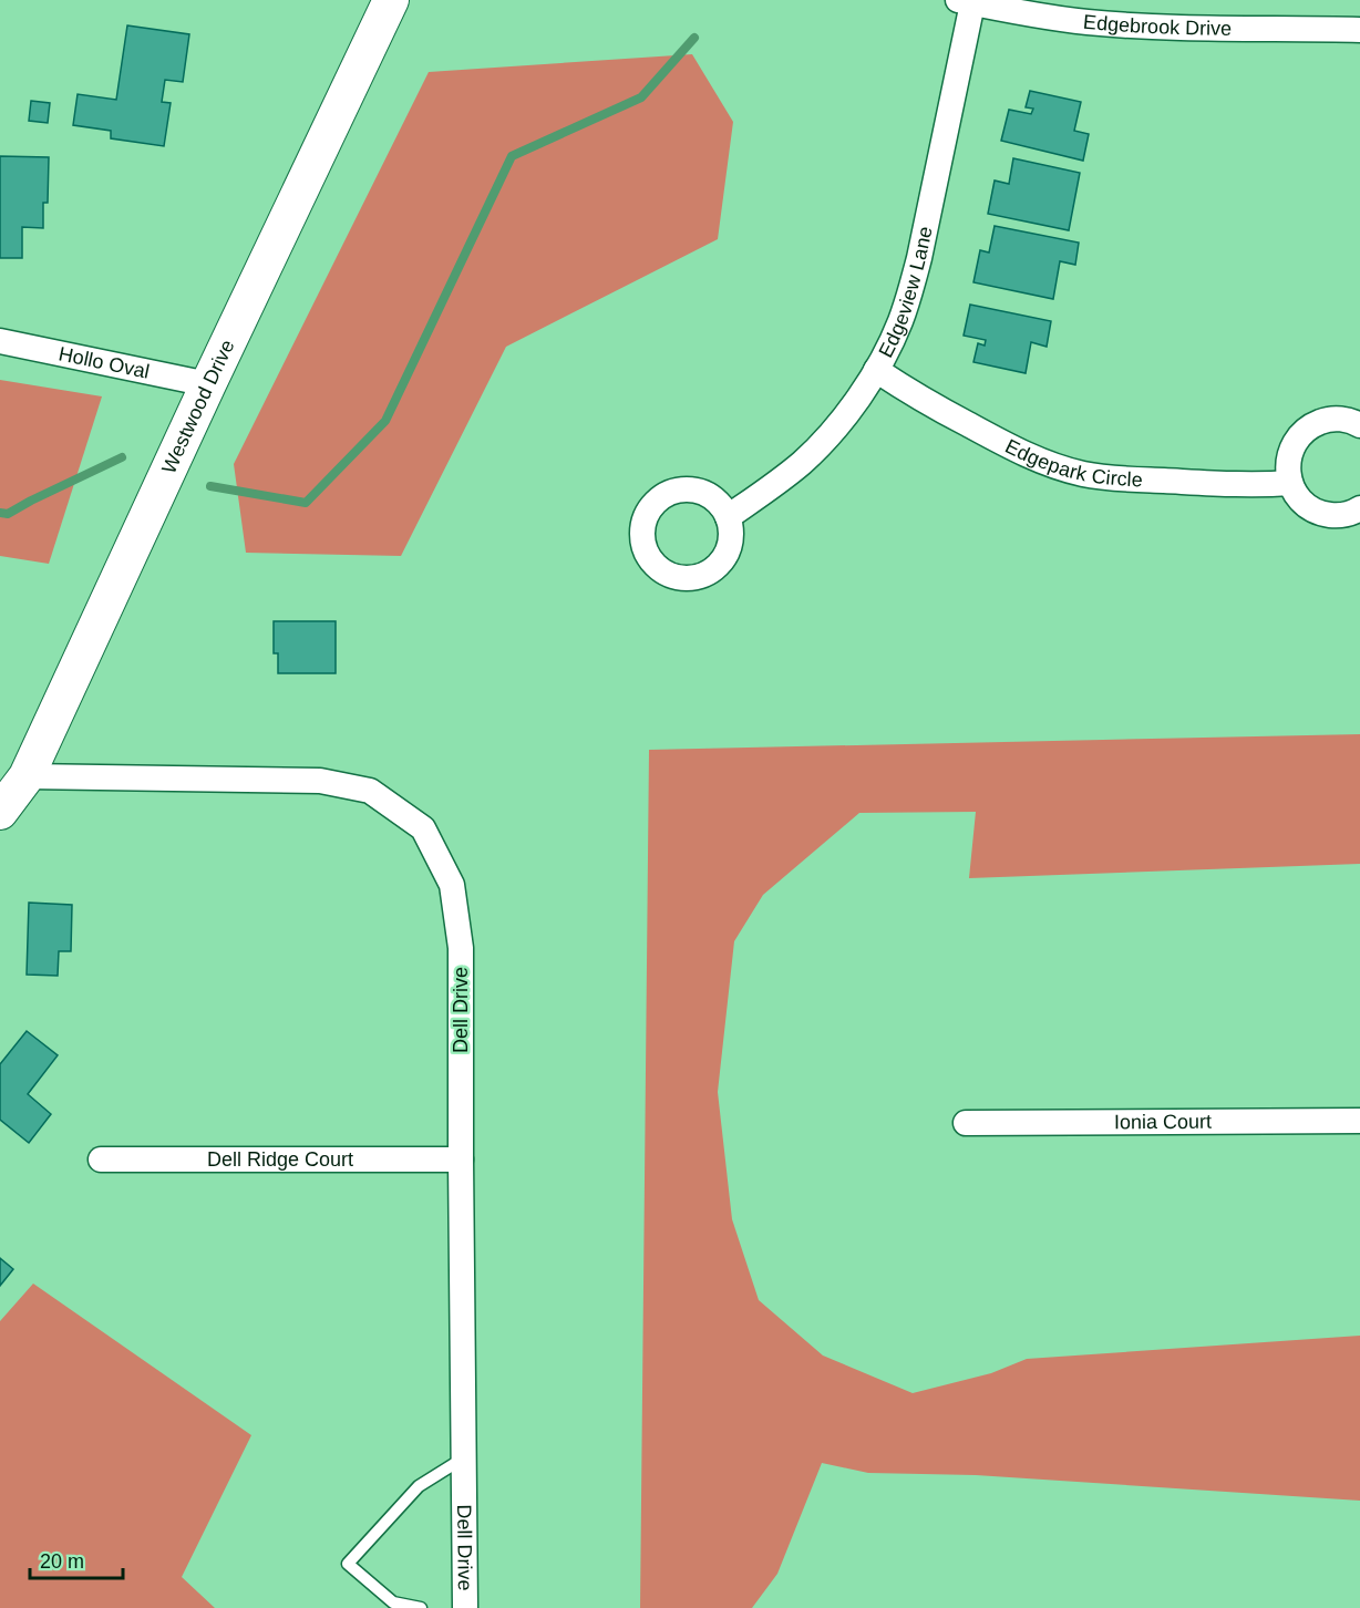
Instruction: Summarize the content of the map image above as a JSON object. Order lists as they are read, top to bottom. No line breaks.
{"streets":{"street":["Edgebrook Drive","Edgeview Lane","Hollo Oval","Westwood Drive","Edgepark Circle","Dell Drive","Ionia Court","Dell Ridge Court"]},"crossings":[["Edgebrook Drive","Edgeview Lane"],["Edgeview Lane","Edgepark Circle"],["Hollo Oval","Westwood Drive"],["Westwood Drive","Dell Drive"],["Dell Drive","Dell Ridge Court"]],"scale_bar":"20 m"}
